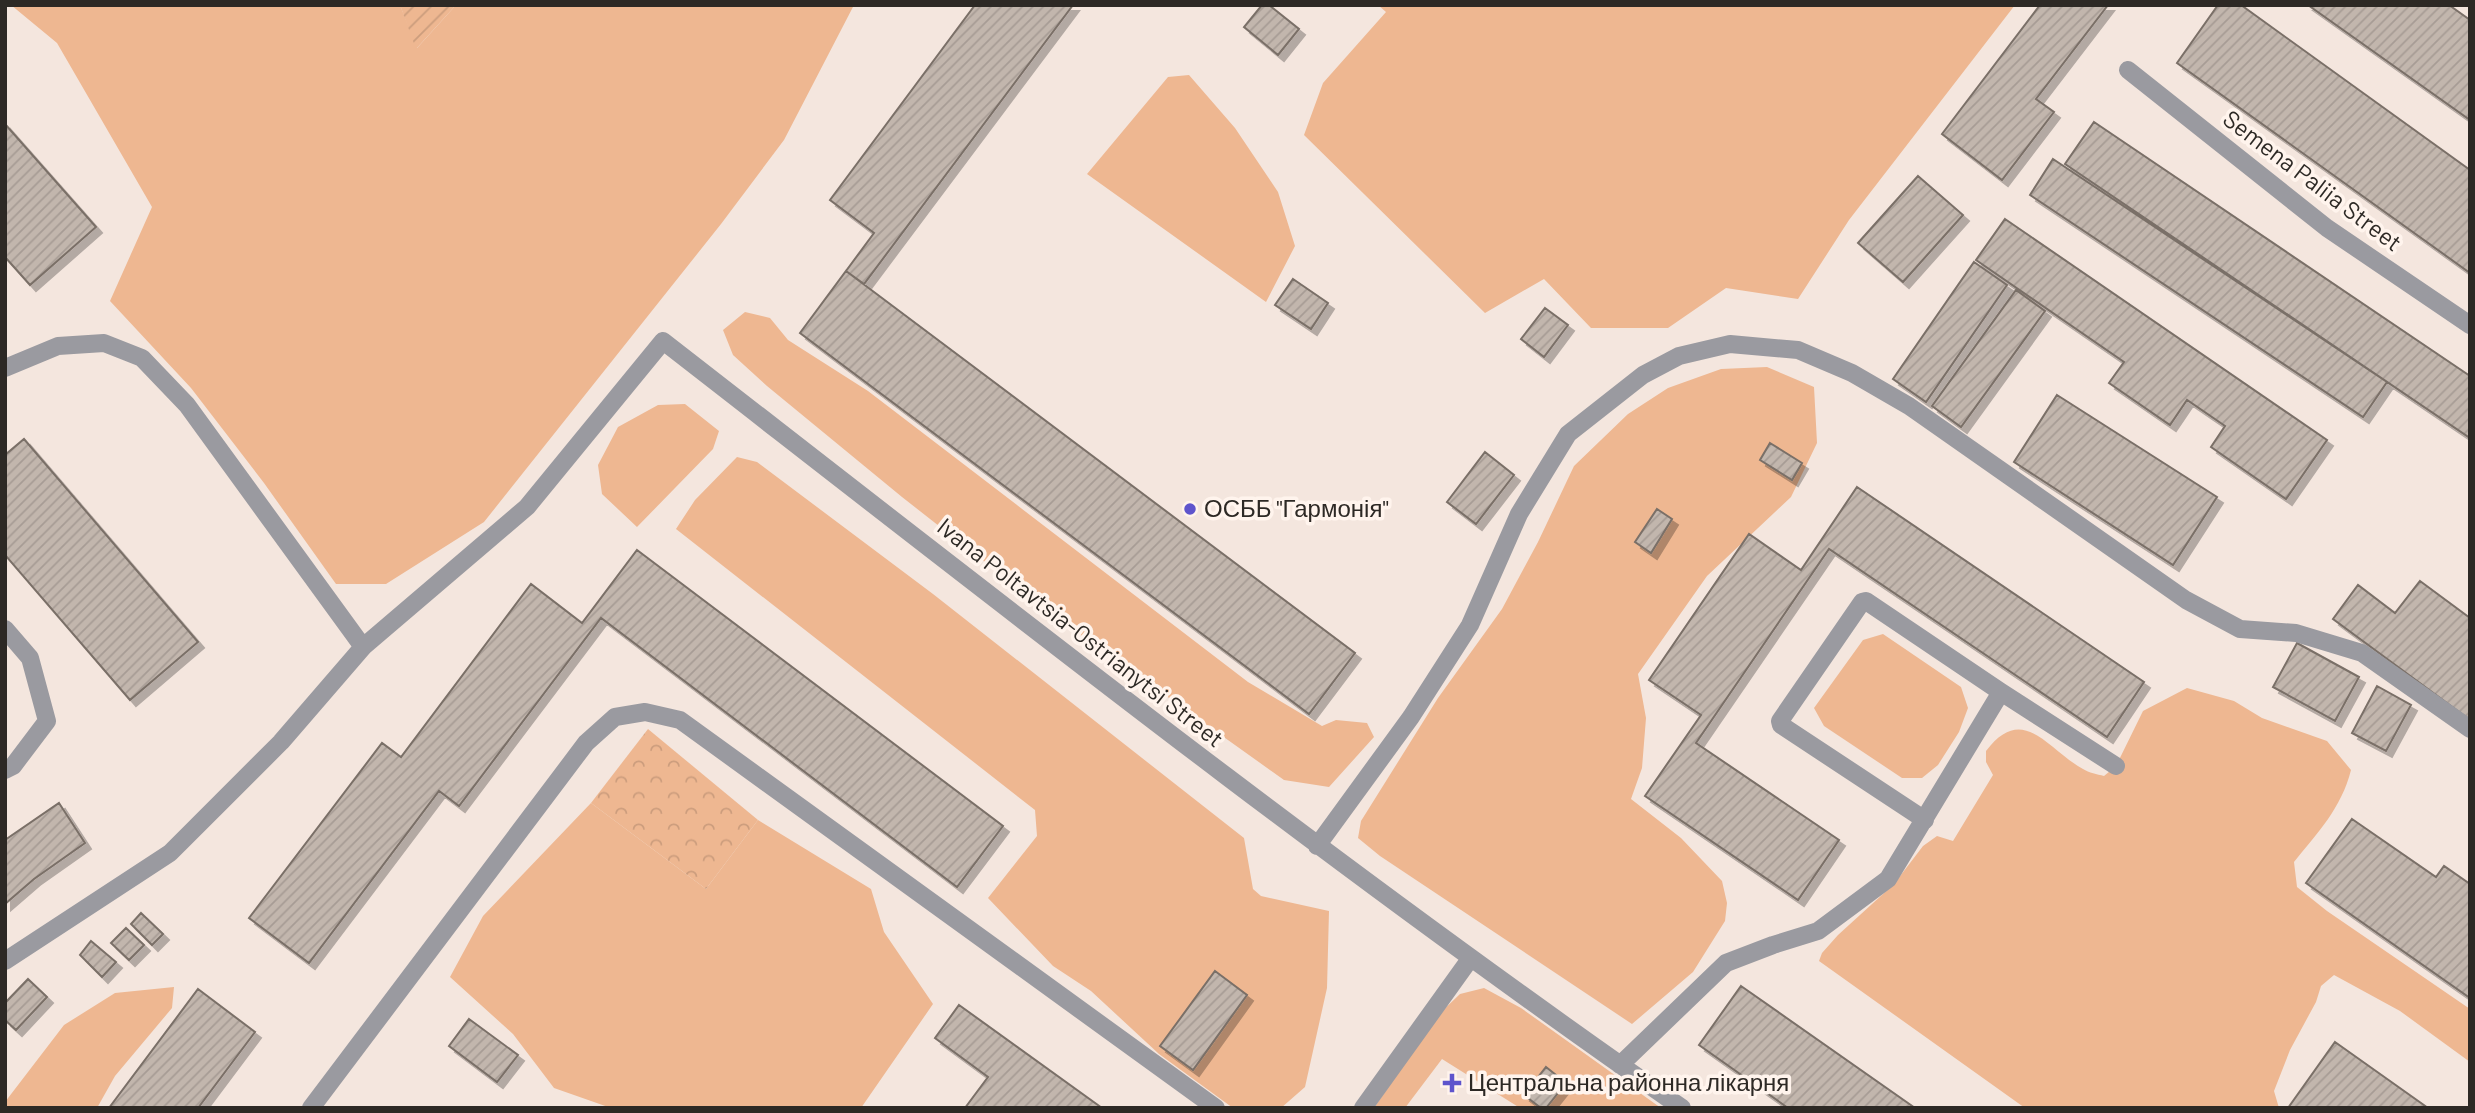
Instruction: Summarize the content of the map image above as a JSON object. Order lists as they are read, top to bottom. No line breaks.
{"streets":{"street":["Semena Paliia Street","Ivana Poltavtsia-Ostrianytsi Street"]},"places":{"other":["ОСББ \"Гармонія\""],"health":["Центральна районна лікарня"]}}
